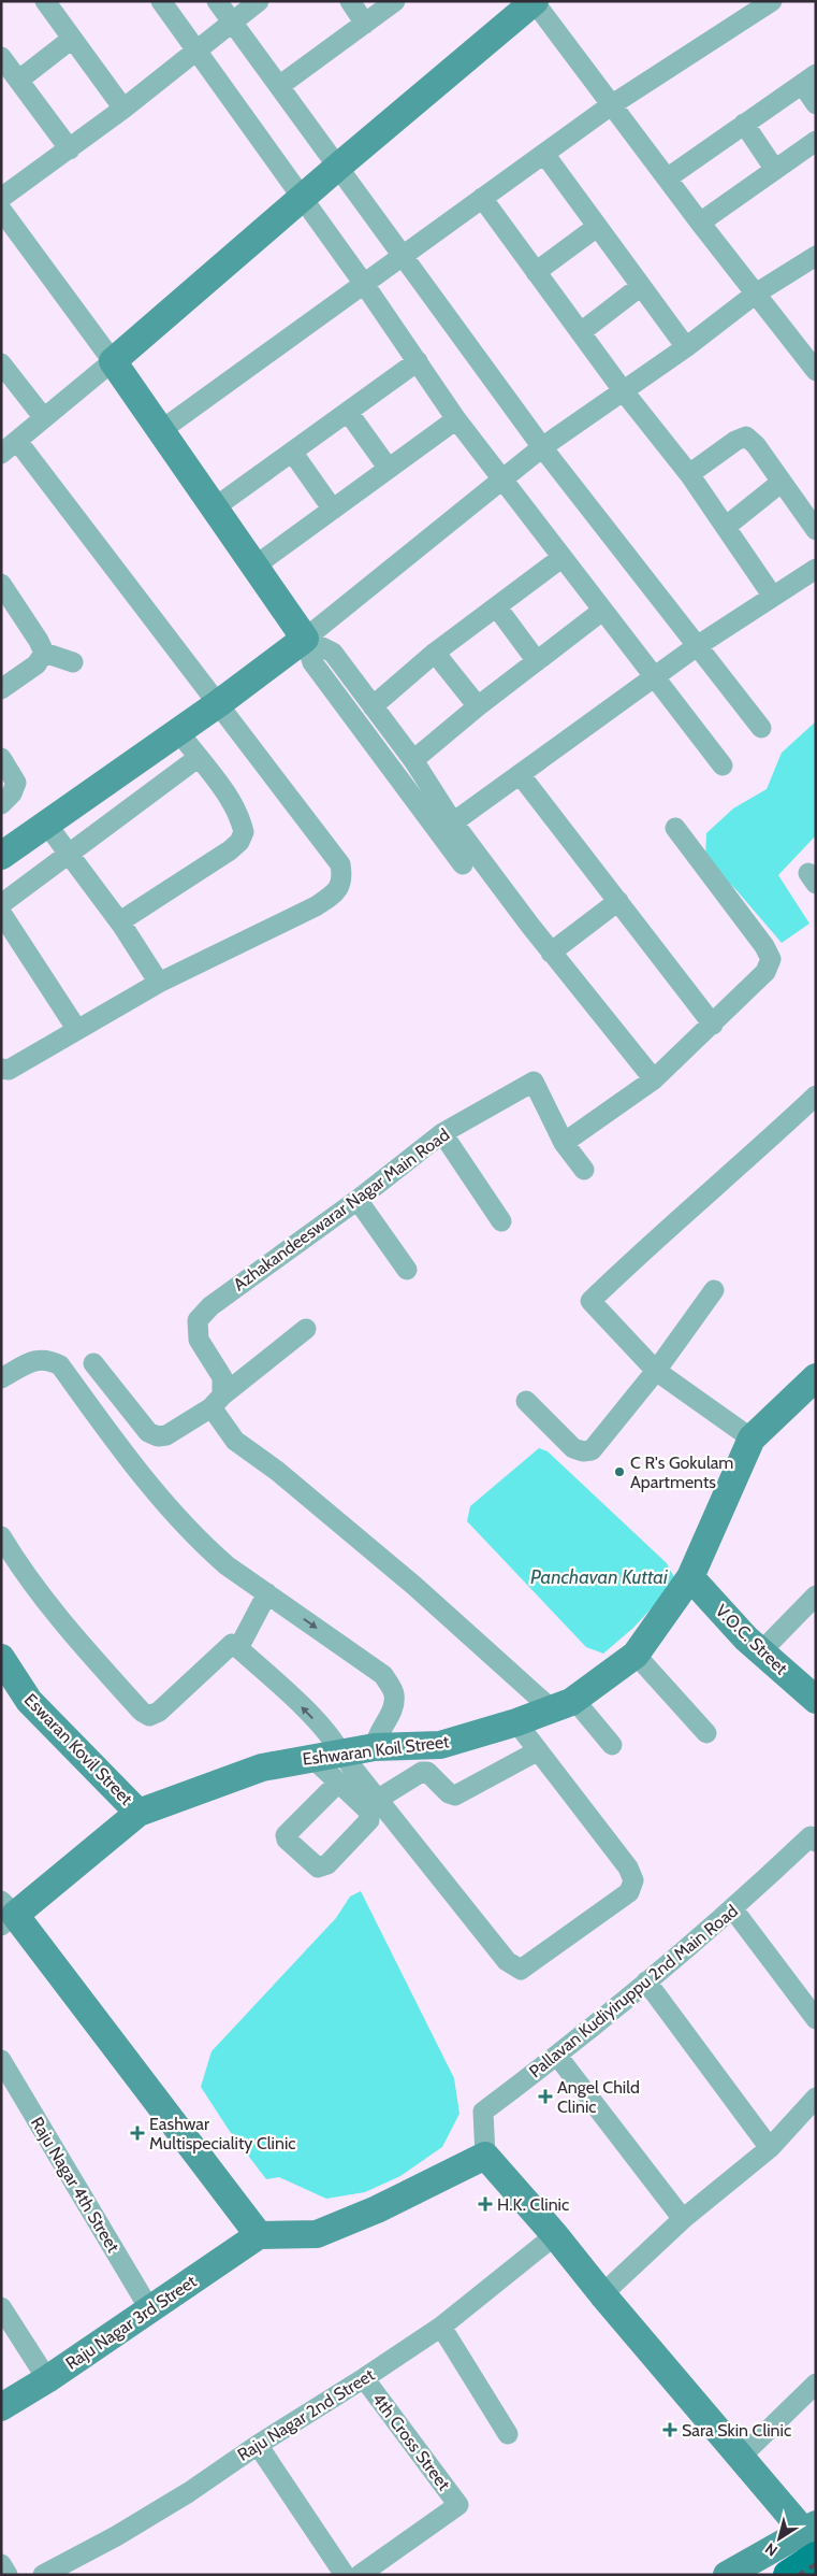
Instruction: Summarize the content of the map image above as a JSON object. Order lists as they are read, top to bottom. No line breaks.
{"streets":{"street":["Azhakandeeswarar Nagar Main Road","V.O.C. Street","Eswaran Kovil Street","Eshwaran Koil Street","Pallavan Kudiyiruppu 2nd Main Road","Raju Nagar 4th Street","Raju Nagar 3rd Street","Raju Nagar 2nd Street","4th Cross Street"]},"crossings":[["Azhakandeeswarar Nagar Main Road","Eshwaran Koil Street"],["V.O.C. Street","Eshwaran Koil Street"],["Eswaran Kovil Street","Eshwaran Koil Street"],["Raju Nagar 4th Street","Raju Nagar 3rd Street"],["Raju Nagar 2nd Street","4th Cross Street"]],"water":["Panchavan Kuttai"],"places":{"other":["C R's Gokulam Apartments"],"health":["Angel Child Clinic","Eashwar Multispeciality Clinic","H.K. Clinic","Sara Skin Clinic"]},"north":"bottom left"}
